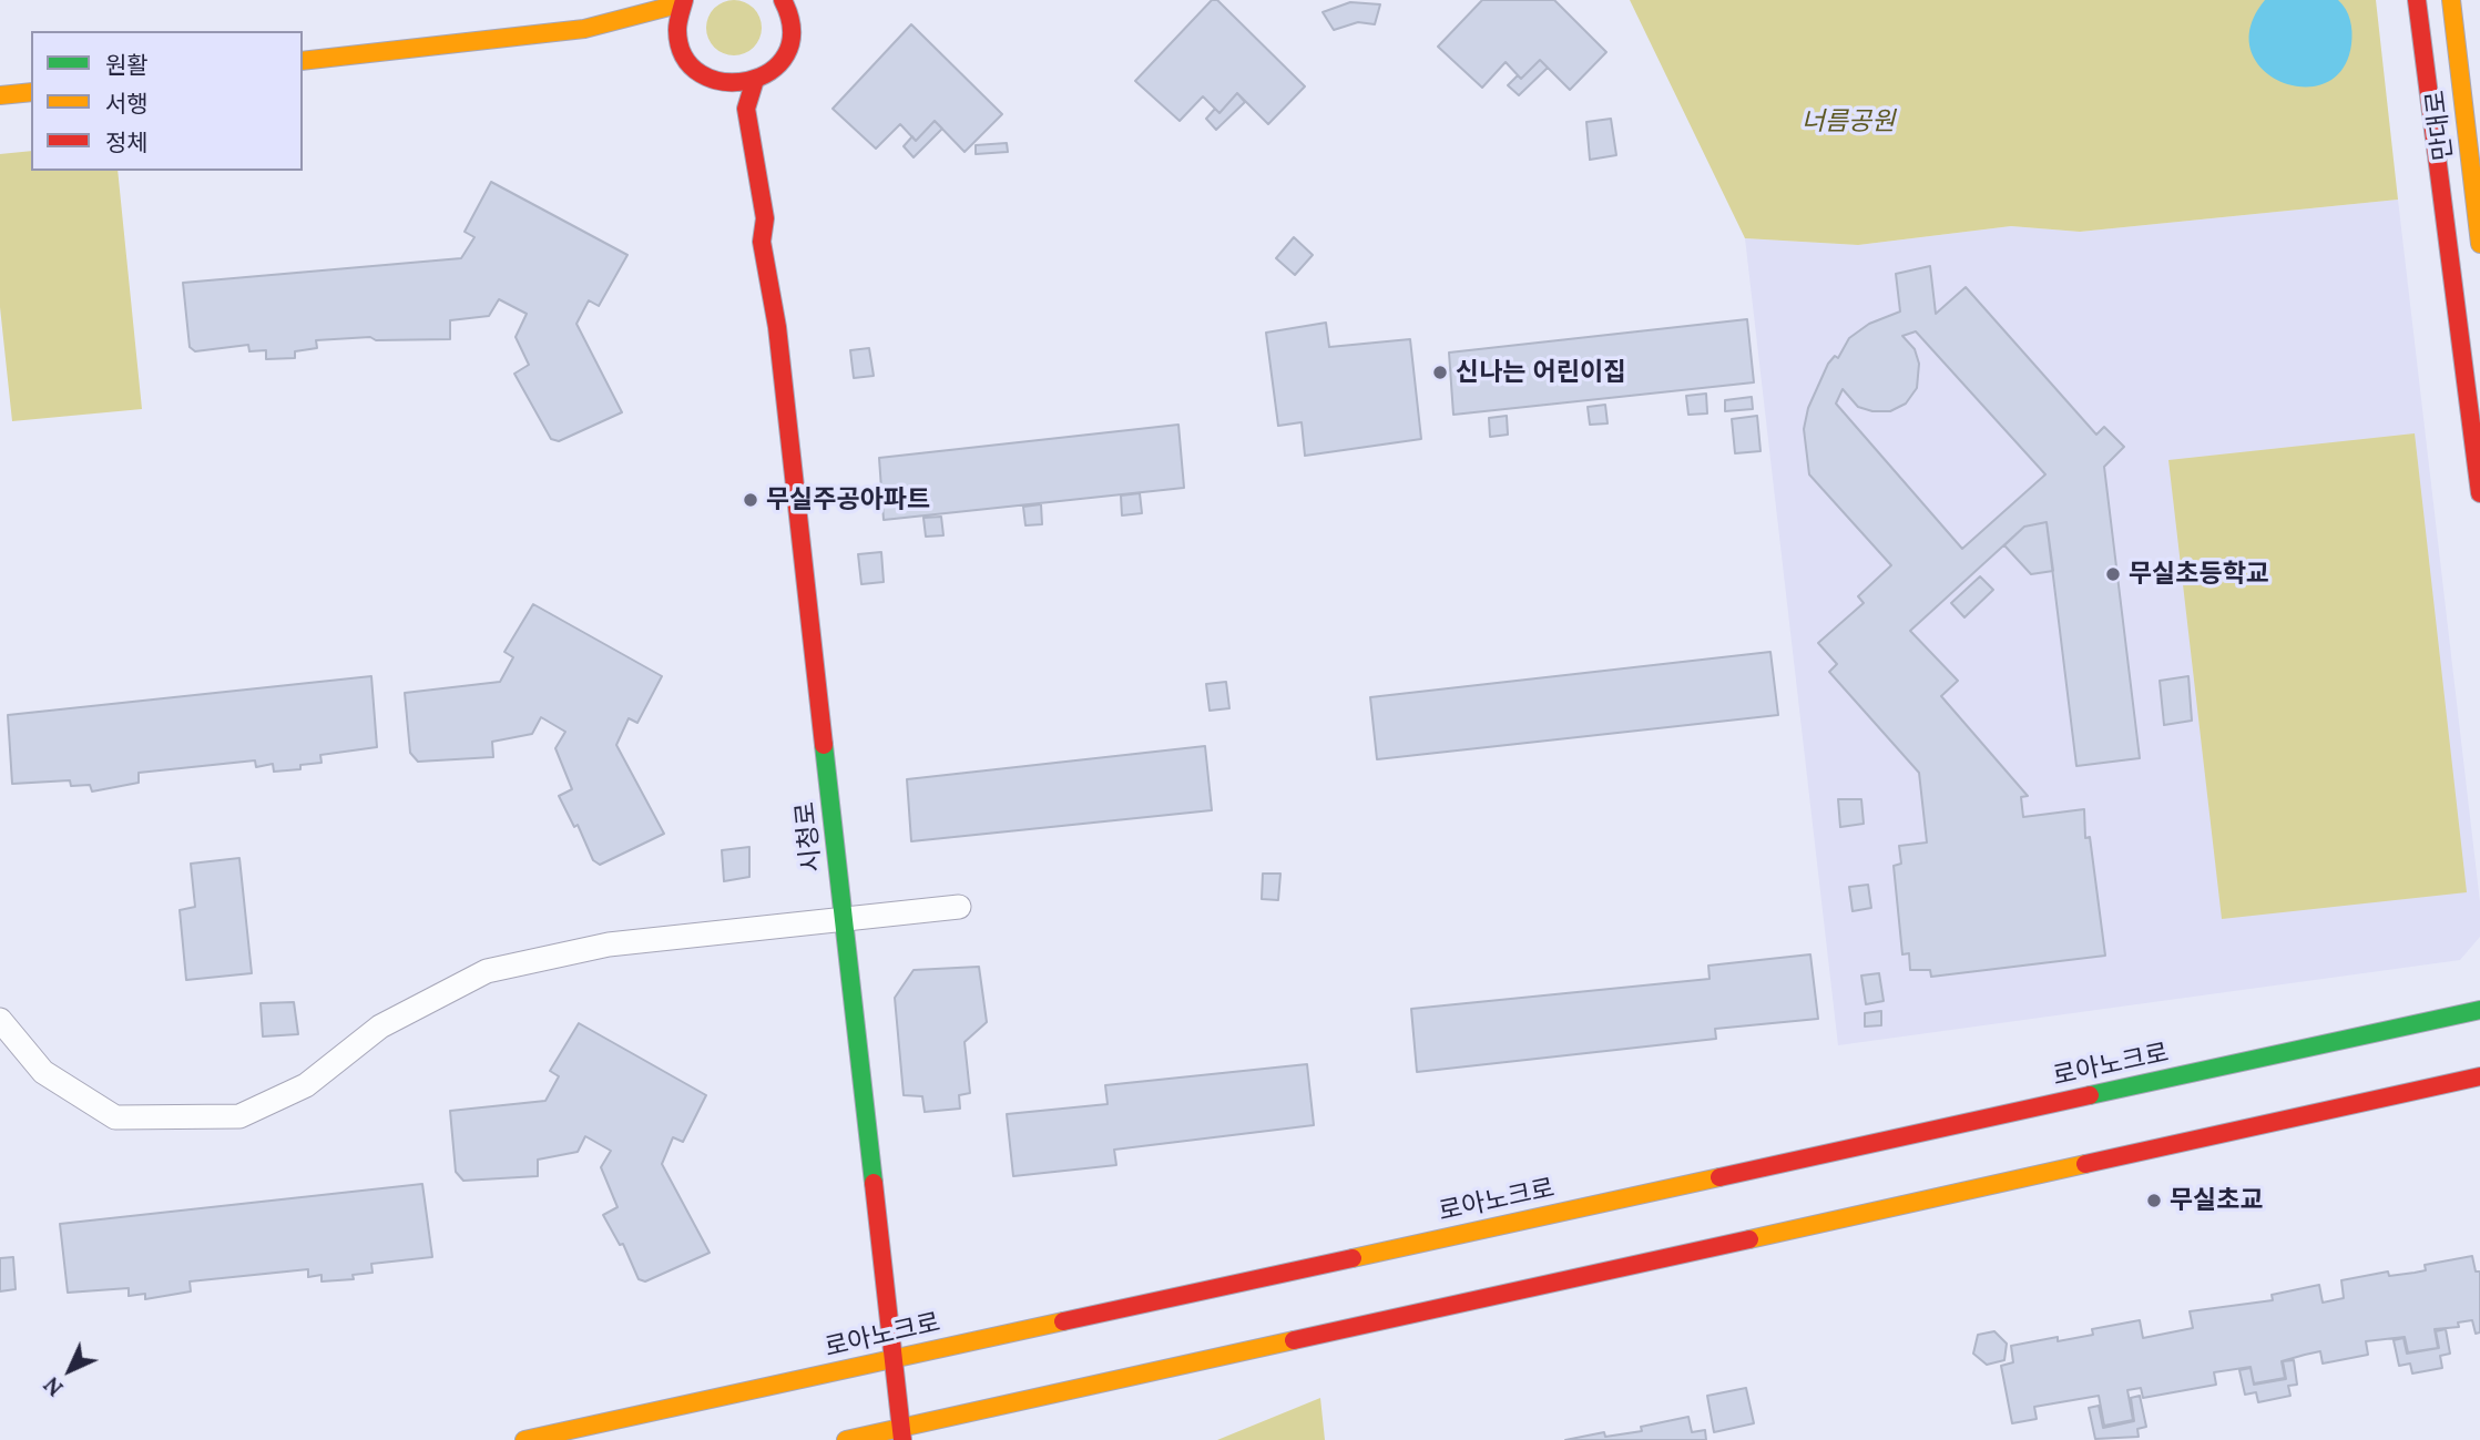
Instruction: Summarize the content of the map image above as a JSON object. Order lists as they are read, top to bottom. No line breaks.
{"streets":{"street":["만대로","시청로","로아노크로"]},"crossings":[["시청로","로아노크로"]],"parks":["너름공원"],"places":["신나는 어린이집","무실주공아파트","무실초등학교","무실초교"],"legend":["원활","서행","정체"],"north":"bottom left"}
